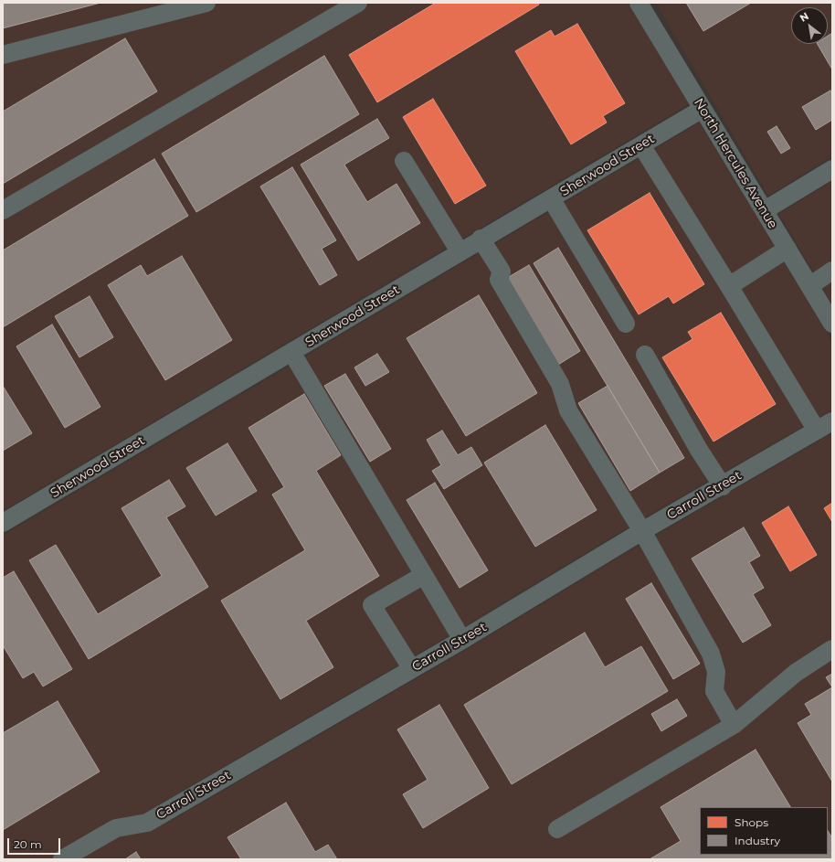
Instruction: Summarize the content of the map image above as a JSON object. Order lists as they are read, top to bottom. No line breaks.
{"streets":{"street":["North Hercules Avenue","Sherwood Street","Carroll Street"]},"crossings":[["North Hercules Avenue","Sherwood Street"]],"legend":["Shops","Industry"],"scale_bar":"20 m","north":"top left"}
